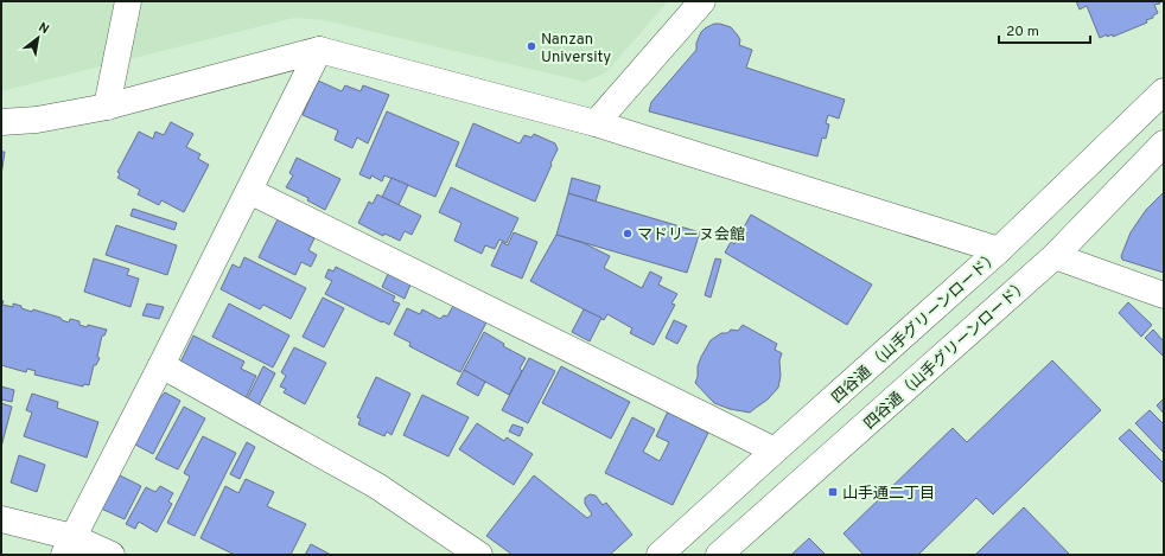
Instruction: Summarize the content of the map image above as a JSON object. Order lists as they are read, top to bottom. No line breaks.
{"streets":{"street":["四谷通 （山手グリーンロード）","四谷通（山手グリーンロード）"]},"places":{"other":["Nanzan University","マドリーヌ会館"],"transit":["山手通二丁目"]},"scale_bar":"20 m","north":"top right"}
